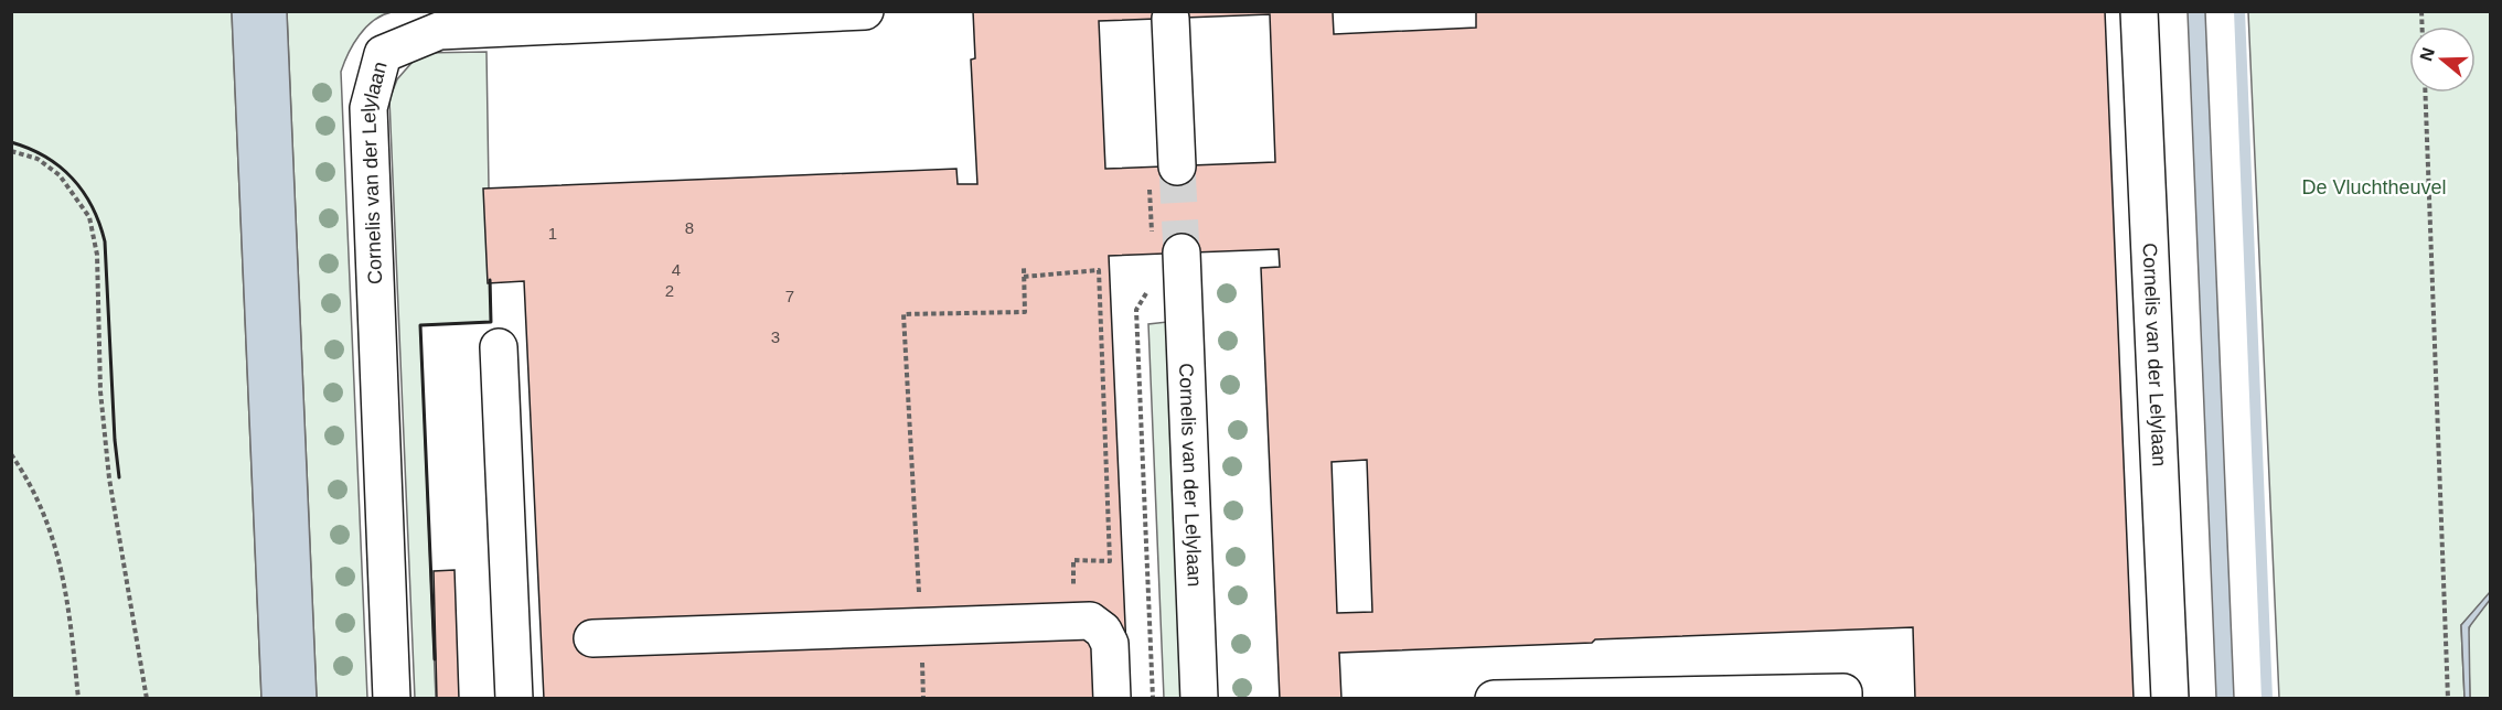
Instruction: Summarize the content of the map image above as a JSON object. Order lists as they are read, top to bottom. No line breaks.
{"streets":{"street":["Cornelis van der Lelylaan"]},"parks":["De Vluchtheuvel"],"house_numbers":["8","1","4","2","7","3"],"north":"left"}
